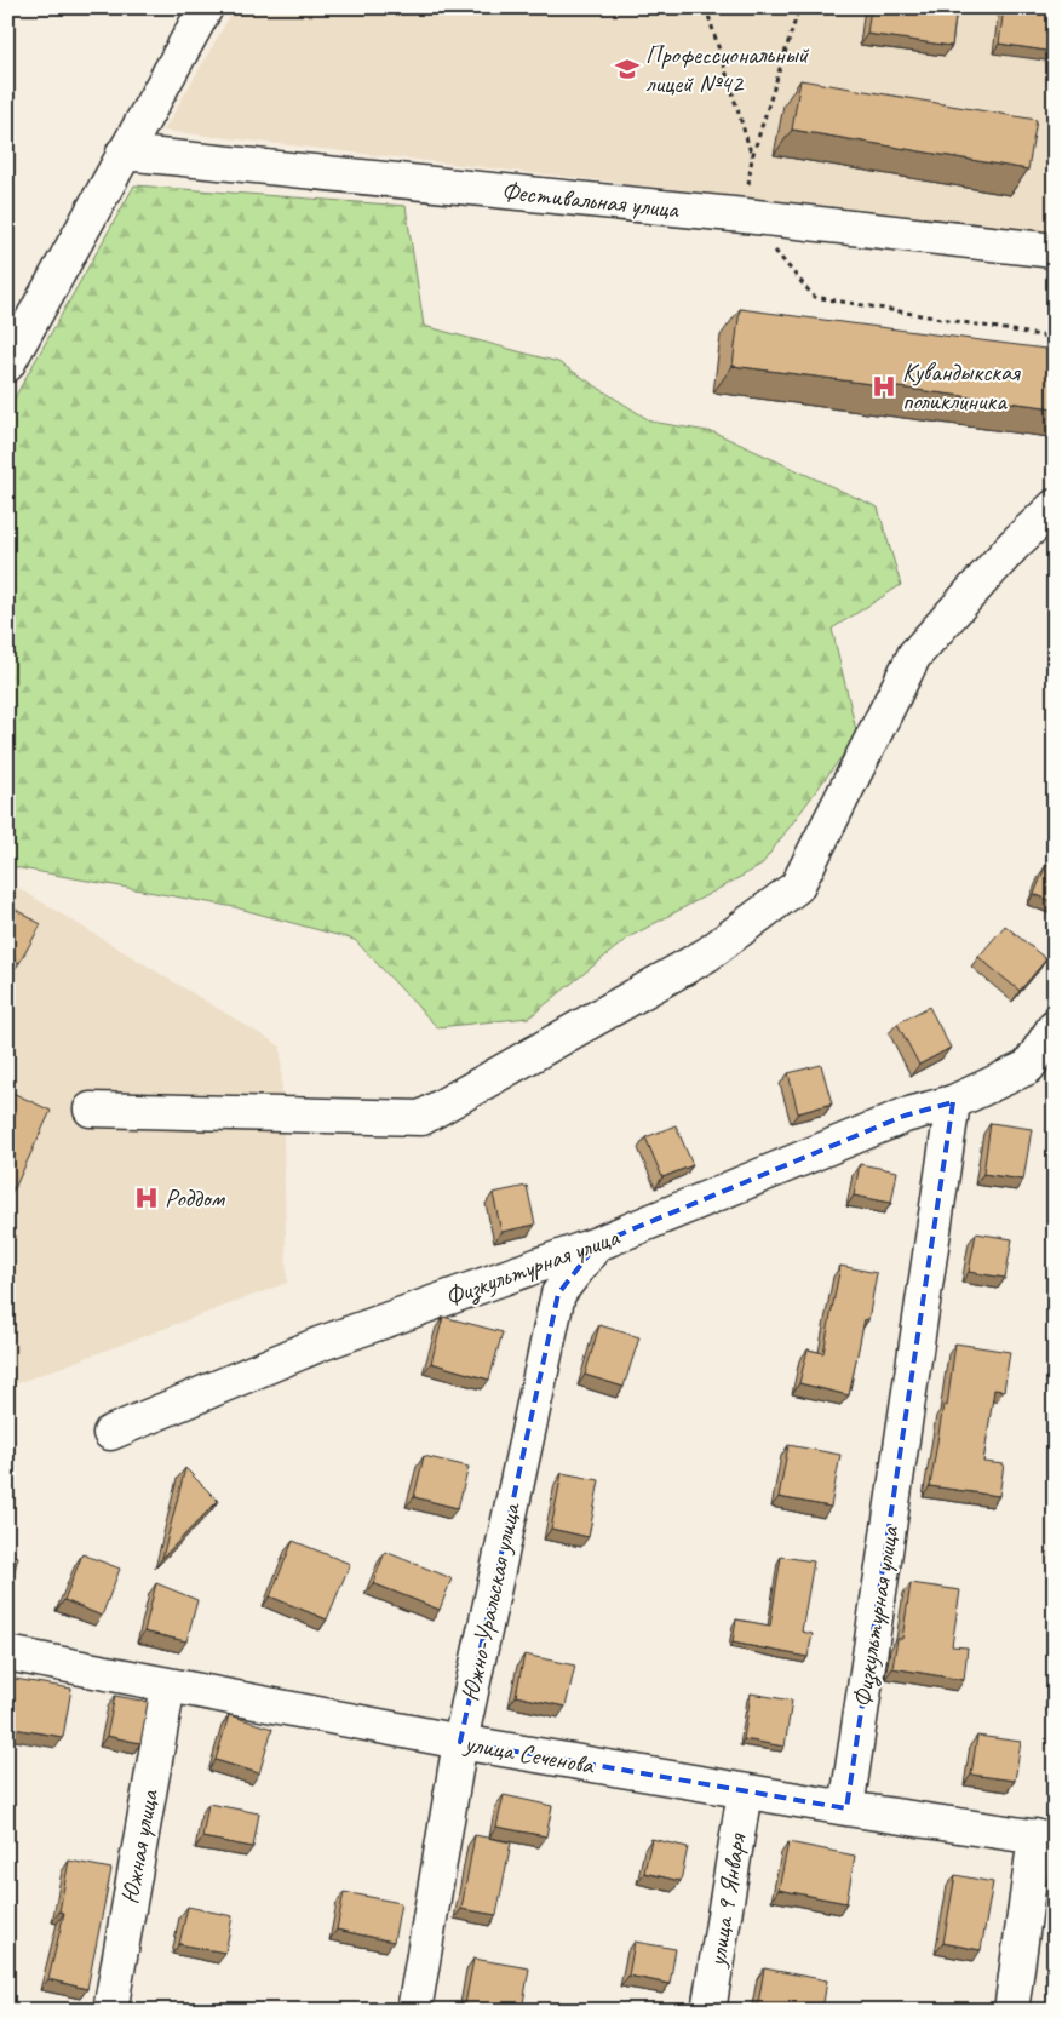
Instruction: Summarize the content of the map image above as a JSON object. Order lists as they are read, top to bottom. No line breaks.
{"streets":{"street":["Фестивальная улица","Физкультурная улица","Южно-Уральская улица","улица Сеченова","Южная улица","улица 9 Января"]},"crossings":[["Физкультурная улица","Южно-Уральская улица"],["Физкультурная улица","улица Сеченова"],["Южно-Уральская улица","улица Сеченова"],["улица Сеченова","Южная улица"],["улица Сеченова","улица 9 Января"]],"places":{"school or university":["Профессиональный лицей №42"],"hospital":["Кувандыкская поликлиника","Роддом"]}}
